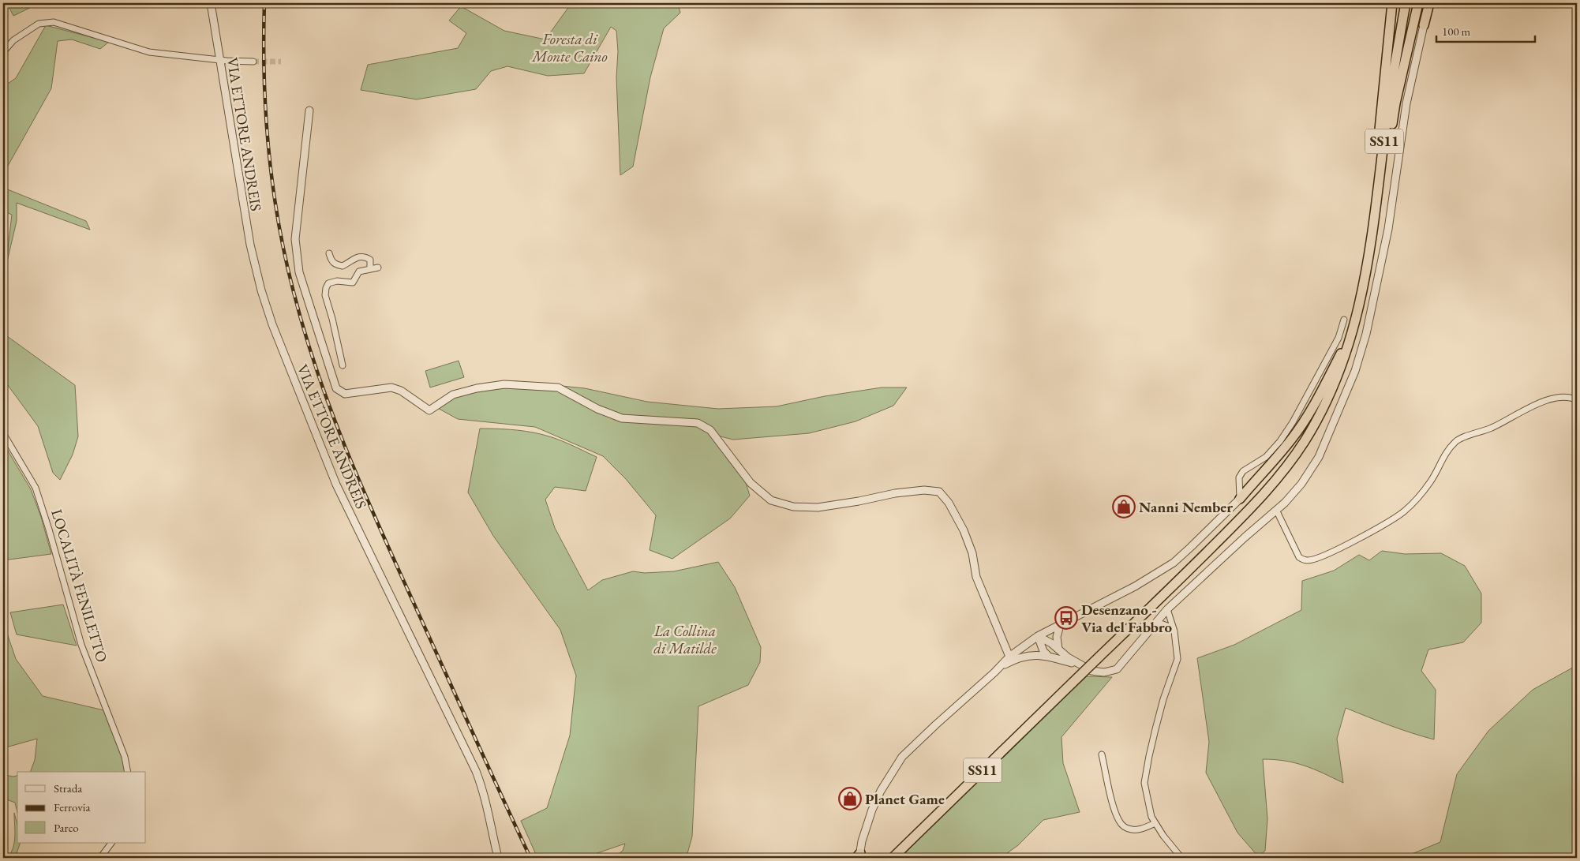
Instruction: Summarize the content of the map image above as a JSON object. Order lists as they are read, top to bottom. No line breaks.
{"streets":{"highway":["SS11"],"street":["VIA ETTORE ANDREIS","LOCALITÀ FENILETTO"]},"parks":["Foresta di Monte Caino","La Collina di Matilde"],"places":{"shop":["Nanni Nember","Planet Game"],"bus stop":["Desenzano - Via del Fabbro"]},"legend":["Strada","Ferrovia","Parco"],"scale_bar":"100 m"}
